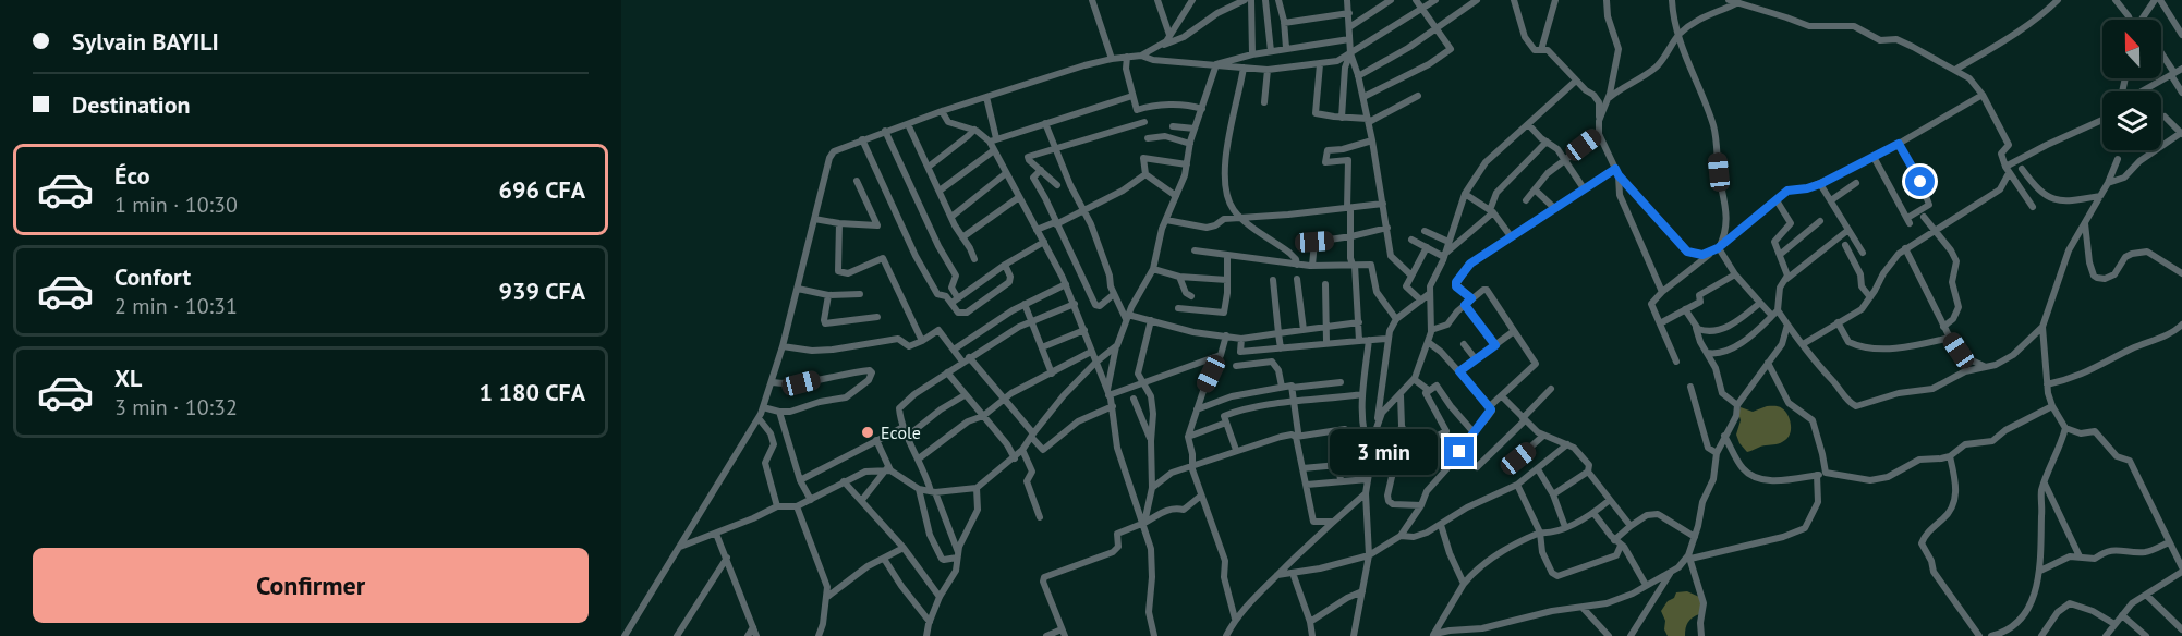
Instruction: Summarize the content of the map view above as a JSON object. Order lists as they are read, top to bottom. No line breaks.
{"places":["Ecole"],"north":"top","page":{"banner":["Sylvain BAYILI","Destination"],"list":[{"name":"Éco","note":"1 min · 10:30","value":"696 CFA"},{"name":"Confort","note":"2 min · 10:31","value":"939 CFA"},{"name":"XL","note":"3 min · 10:32","value":"1 180 CFA"}],"bubble":"3 min","buttons":"Confirmer"}}
